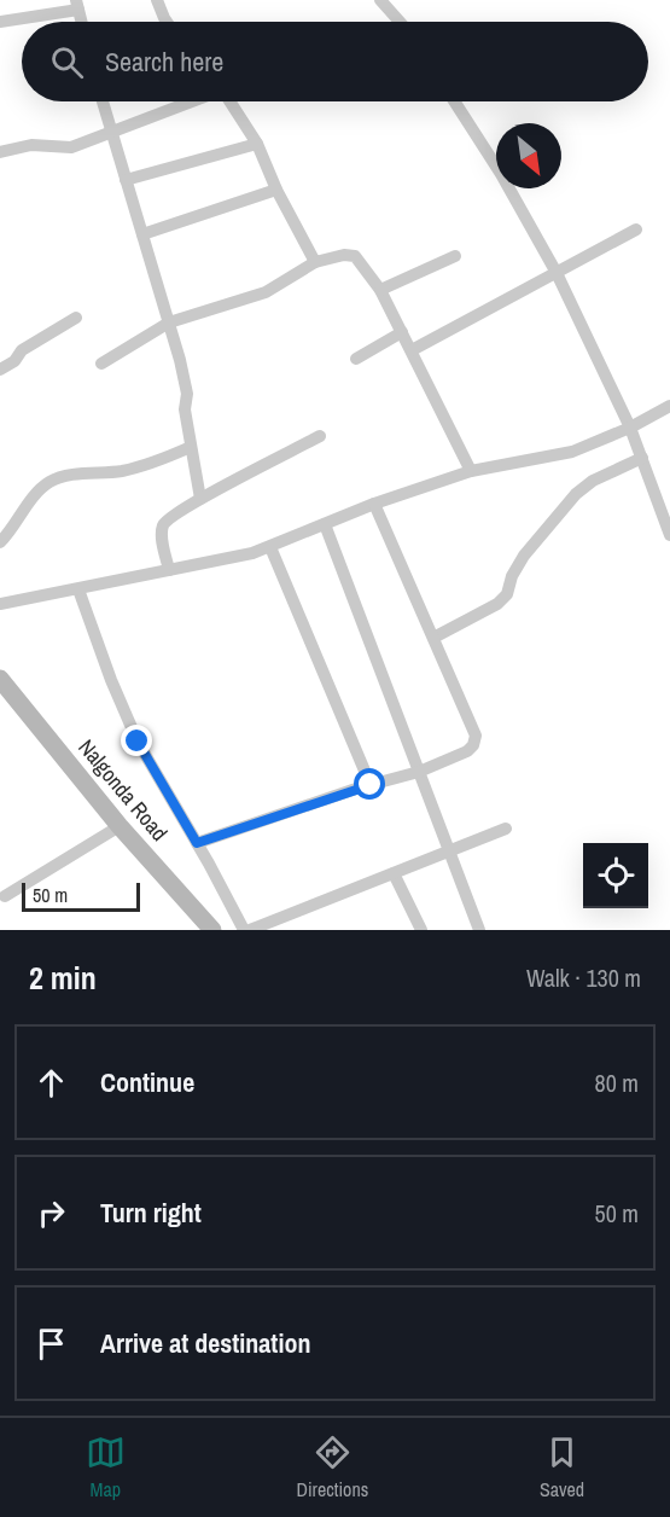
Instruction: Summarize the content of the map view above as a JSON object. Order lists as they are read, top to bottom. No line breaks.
{"streets":{"main road":["Nalgonda Road"]},"scale_bar":"50 m","north":"bottom right","page":{"search":"Search here","scale":"50 m","heading":["2 min","Walk · 130 m"],"list":[["Continue","80 m"],["Turn right","50 m"],"Arrive at destination"],"nav":["Map","Directions","Saved"]}}
